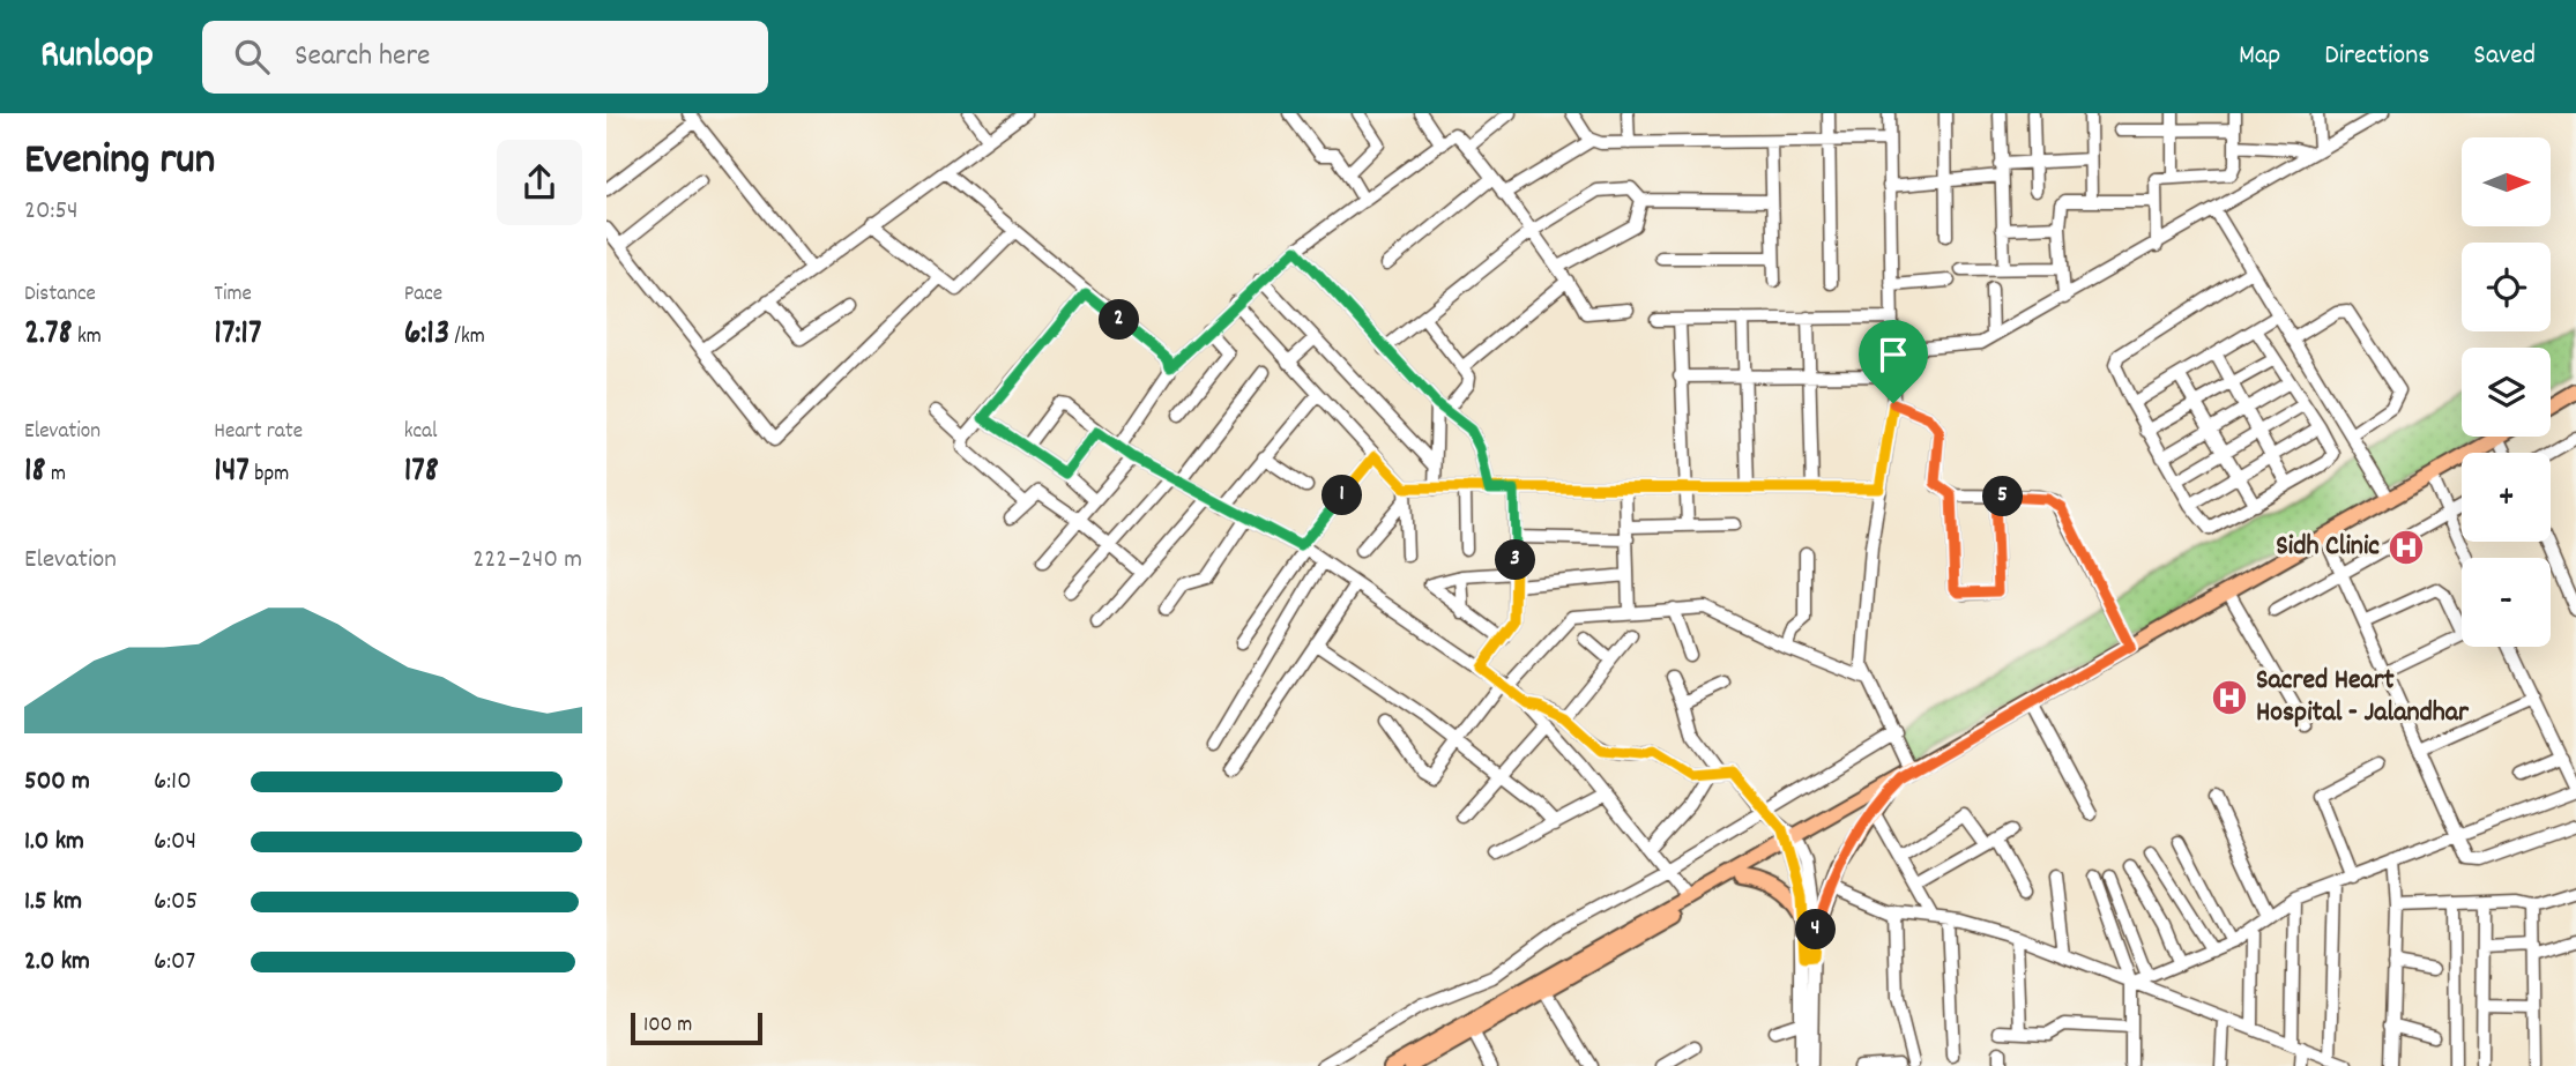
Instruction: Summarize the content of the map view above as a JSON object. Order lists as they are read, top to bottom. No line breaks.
{"places":{"hospital":["Sidh Clinic","Sacred Heart Hospital - Jalandhar"]},"scale_bar":"100 m","north":"right","page":{"header":"Runloop","search":"Search here","nav":["Map","Directions","Saved"],"heading":["Evening run","20:54"],"map_buttons":["+","−"],"stats":[["Distance","2.78 km"],["Time","17:17"],["Pace","6:13 /km"],["Elevation","18 m"],["Heart rate","147 bpm"],["kcal","178"]],"pins":["2","1","5","3","4"],"chart":["Elevation","222–240 m"],"list":[{"name":"500 m","note":"6:10"},{"name":"1.0 km","note":"6:04"},{"name":"1.5 km","note":"6:05"},{"name":"2.0 km","note":"6:07"}],"scale":"100 m"}}
